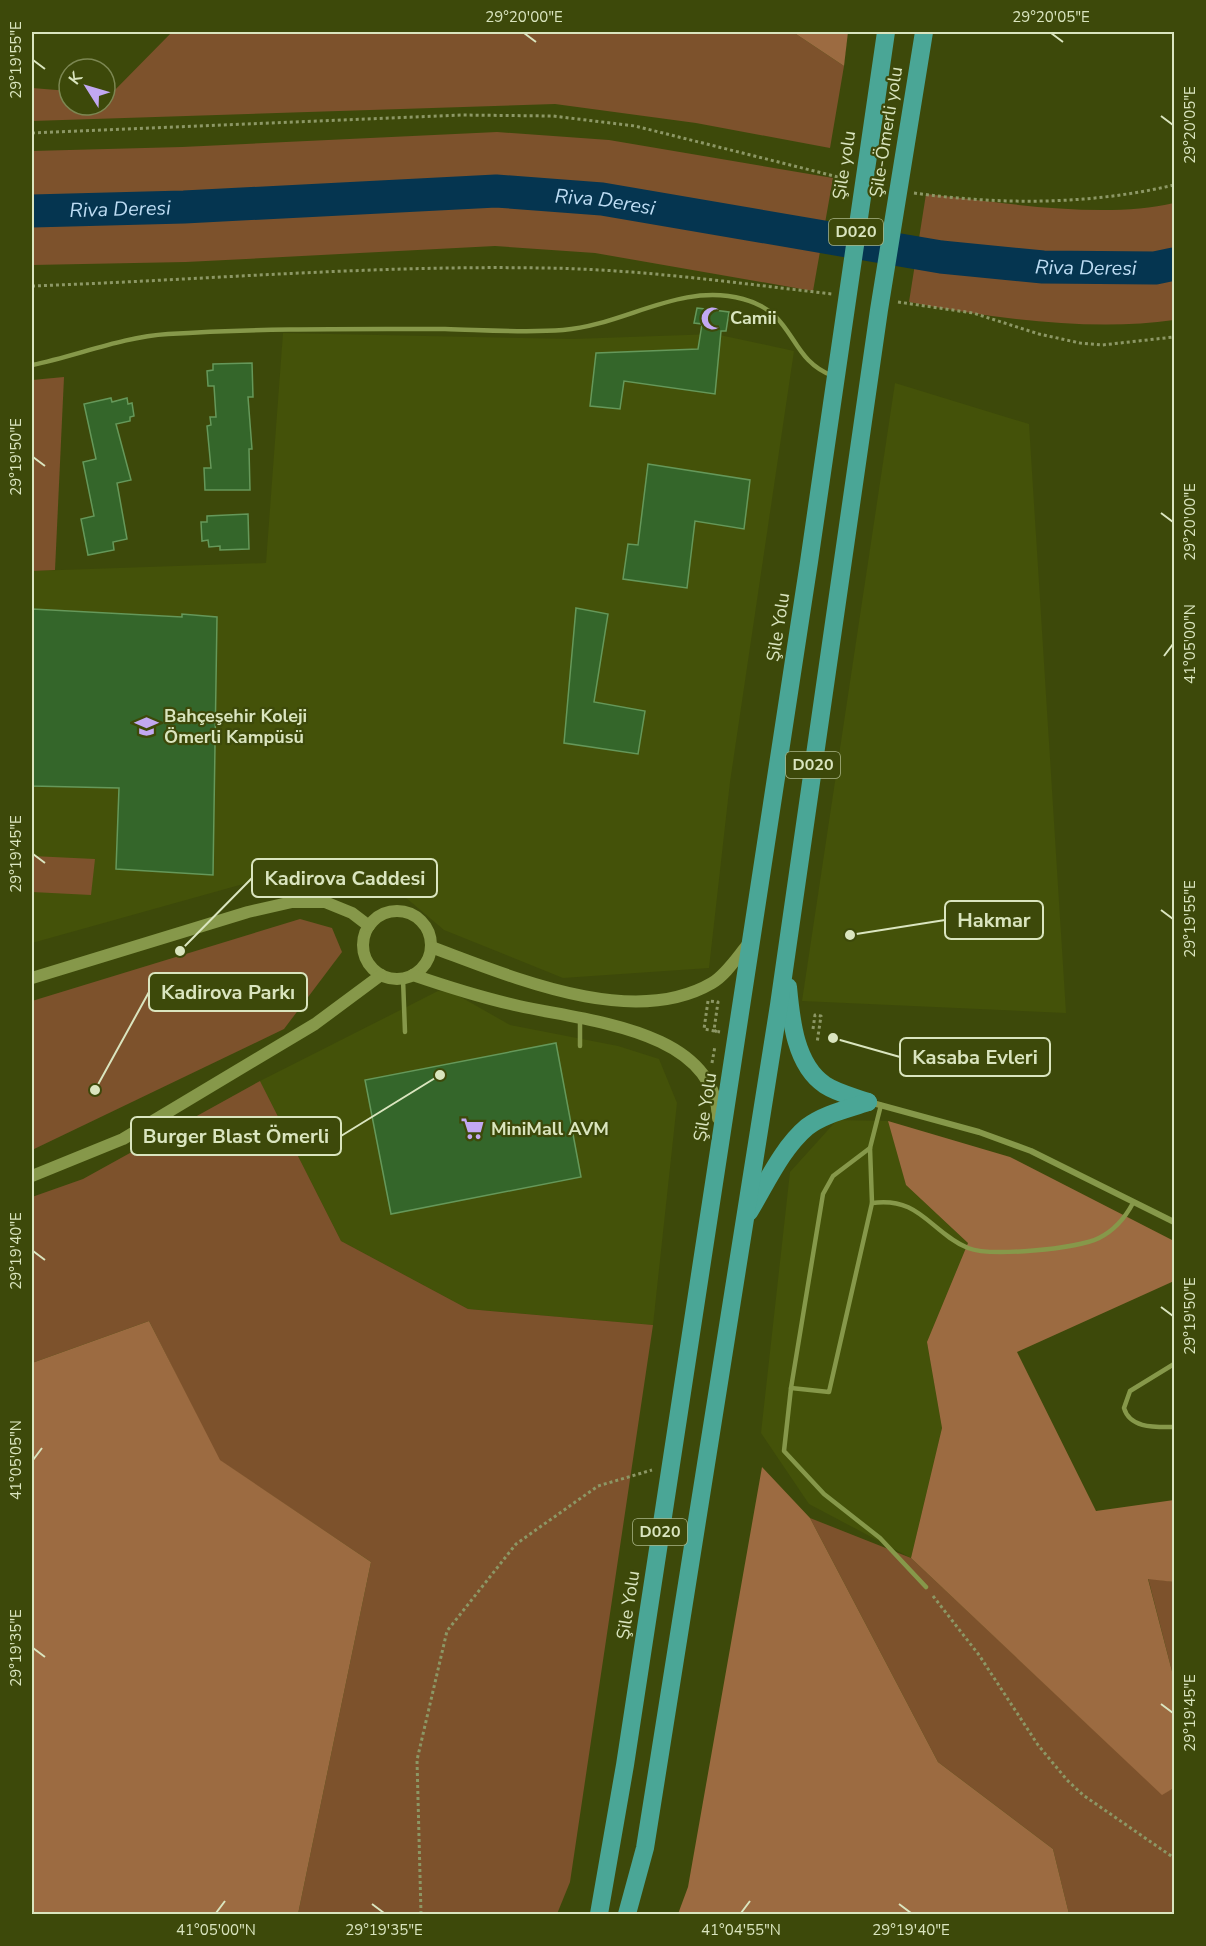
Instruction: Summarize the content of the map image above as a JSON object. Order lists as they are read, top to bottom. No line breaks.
{"streets":{"highway":["Şile-Ömerli yolu","Şile yolu","D020","Şile Yolu"]},"crossings":[["Şile-Ömerli yolu","D020"],["Şile yolu","Şile Yolu"]],"water":["Riva Deresi"],"places":{"mosque":["Camii"],"school or university":["Bahçeşehir Koleji Ömerli Kampüsü"],"other":["Hakmar","Kadirova Caddesi","Kasaba Evleri","Burger Blast Ömerli","Kadirova Parkı"],"supermarket":["MiniMall AVM"]},"north":"top left","coordinates":["29°20'00\"E","29°20'05\"E","29°19'55\"E","29°19'50\"E","41°05'00\"N","29°19'45\"E","29°19'40\"E","41°05'05\"N","29°19'35\"E","41°04'55\"N"]}
